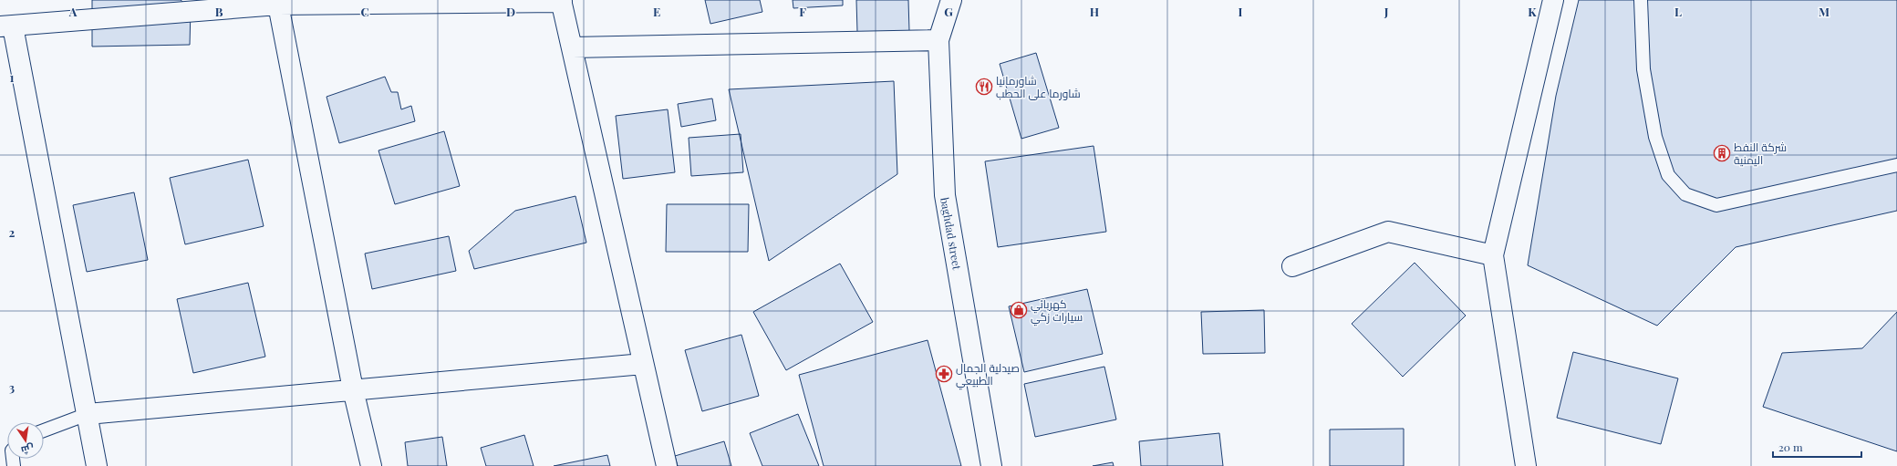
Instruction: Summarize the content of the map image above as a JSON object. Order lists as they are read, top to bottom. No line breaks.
{"streets":{"street":["baghdad street"]},"places":{"restaurant":["شاورمانيا شاورما على الحطب"],"building":["شركة النفط اليمنية"],"shop":["كهربائي سيارات زكي"],"pharmacy":["صيدلية الجمال الطبيعي"]},"scale_bar":"20 m","north":"bottom","grid":{"columns":["A","B","C","D","E","F","G","H","I","J","K","L","M"],"rows":["1","2","3"]}}
